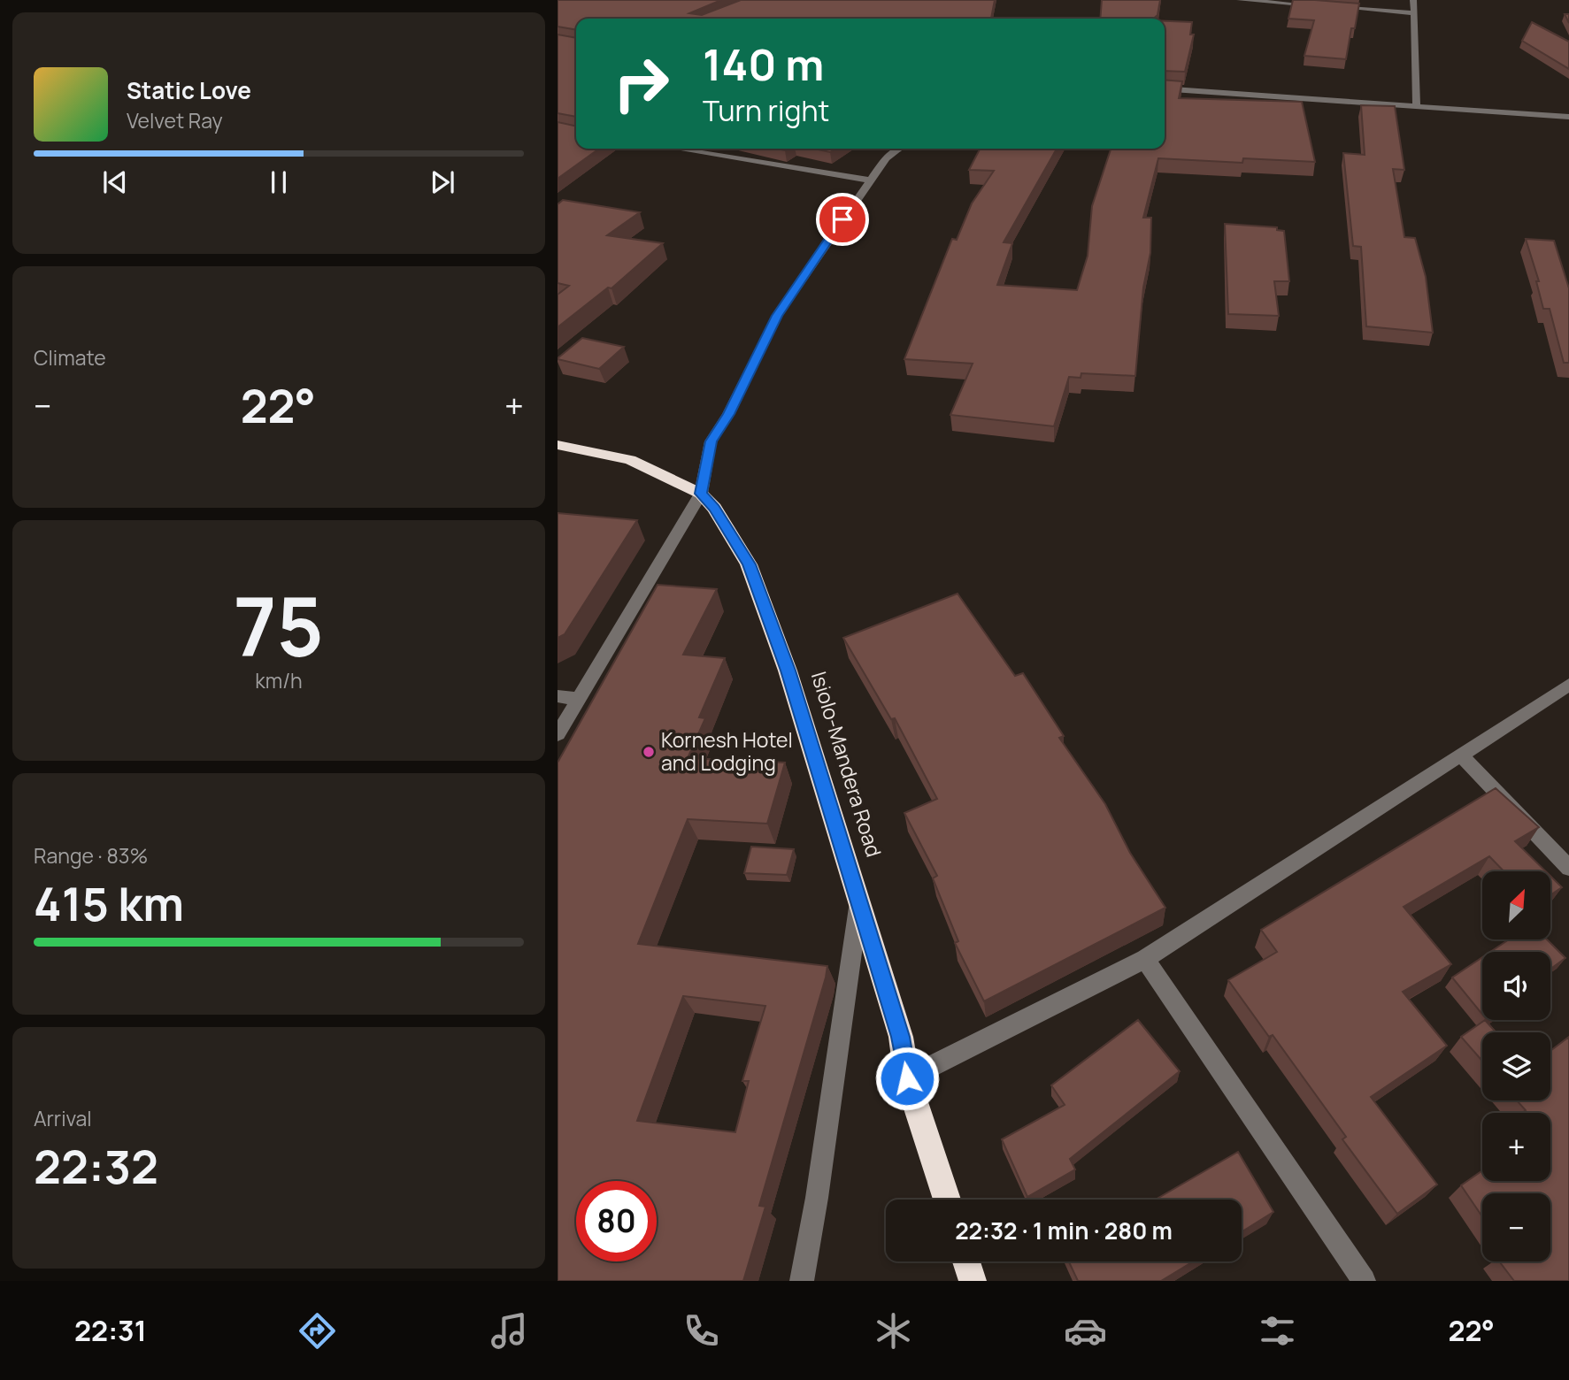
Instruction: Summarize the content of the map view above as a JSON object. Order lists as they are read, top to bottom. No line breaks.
{"streets":{"highway":["Isiolo-Mandera Road"]},"places":["Kornesh Hotel and Lodging"],"north":"top right","page":{"turn":["140 m","Turn right"],"song":["Static Love","Velvet Ray"],"tile":["Climate",["75","km/h"],["Range · 83%","415 km"],["Arrival","22:32"]],"heat":["−","22°","+"],"map_buttons":["+","−"],"limit":"80","trip":"22:32 · 1 min · 280 m","tabs":["22:31","22°"]}}
